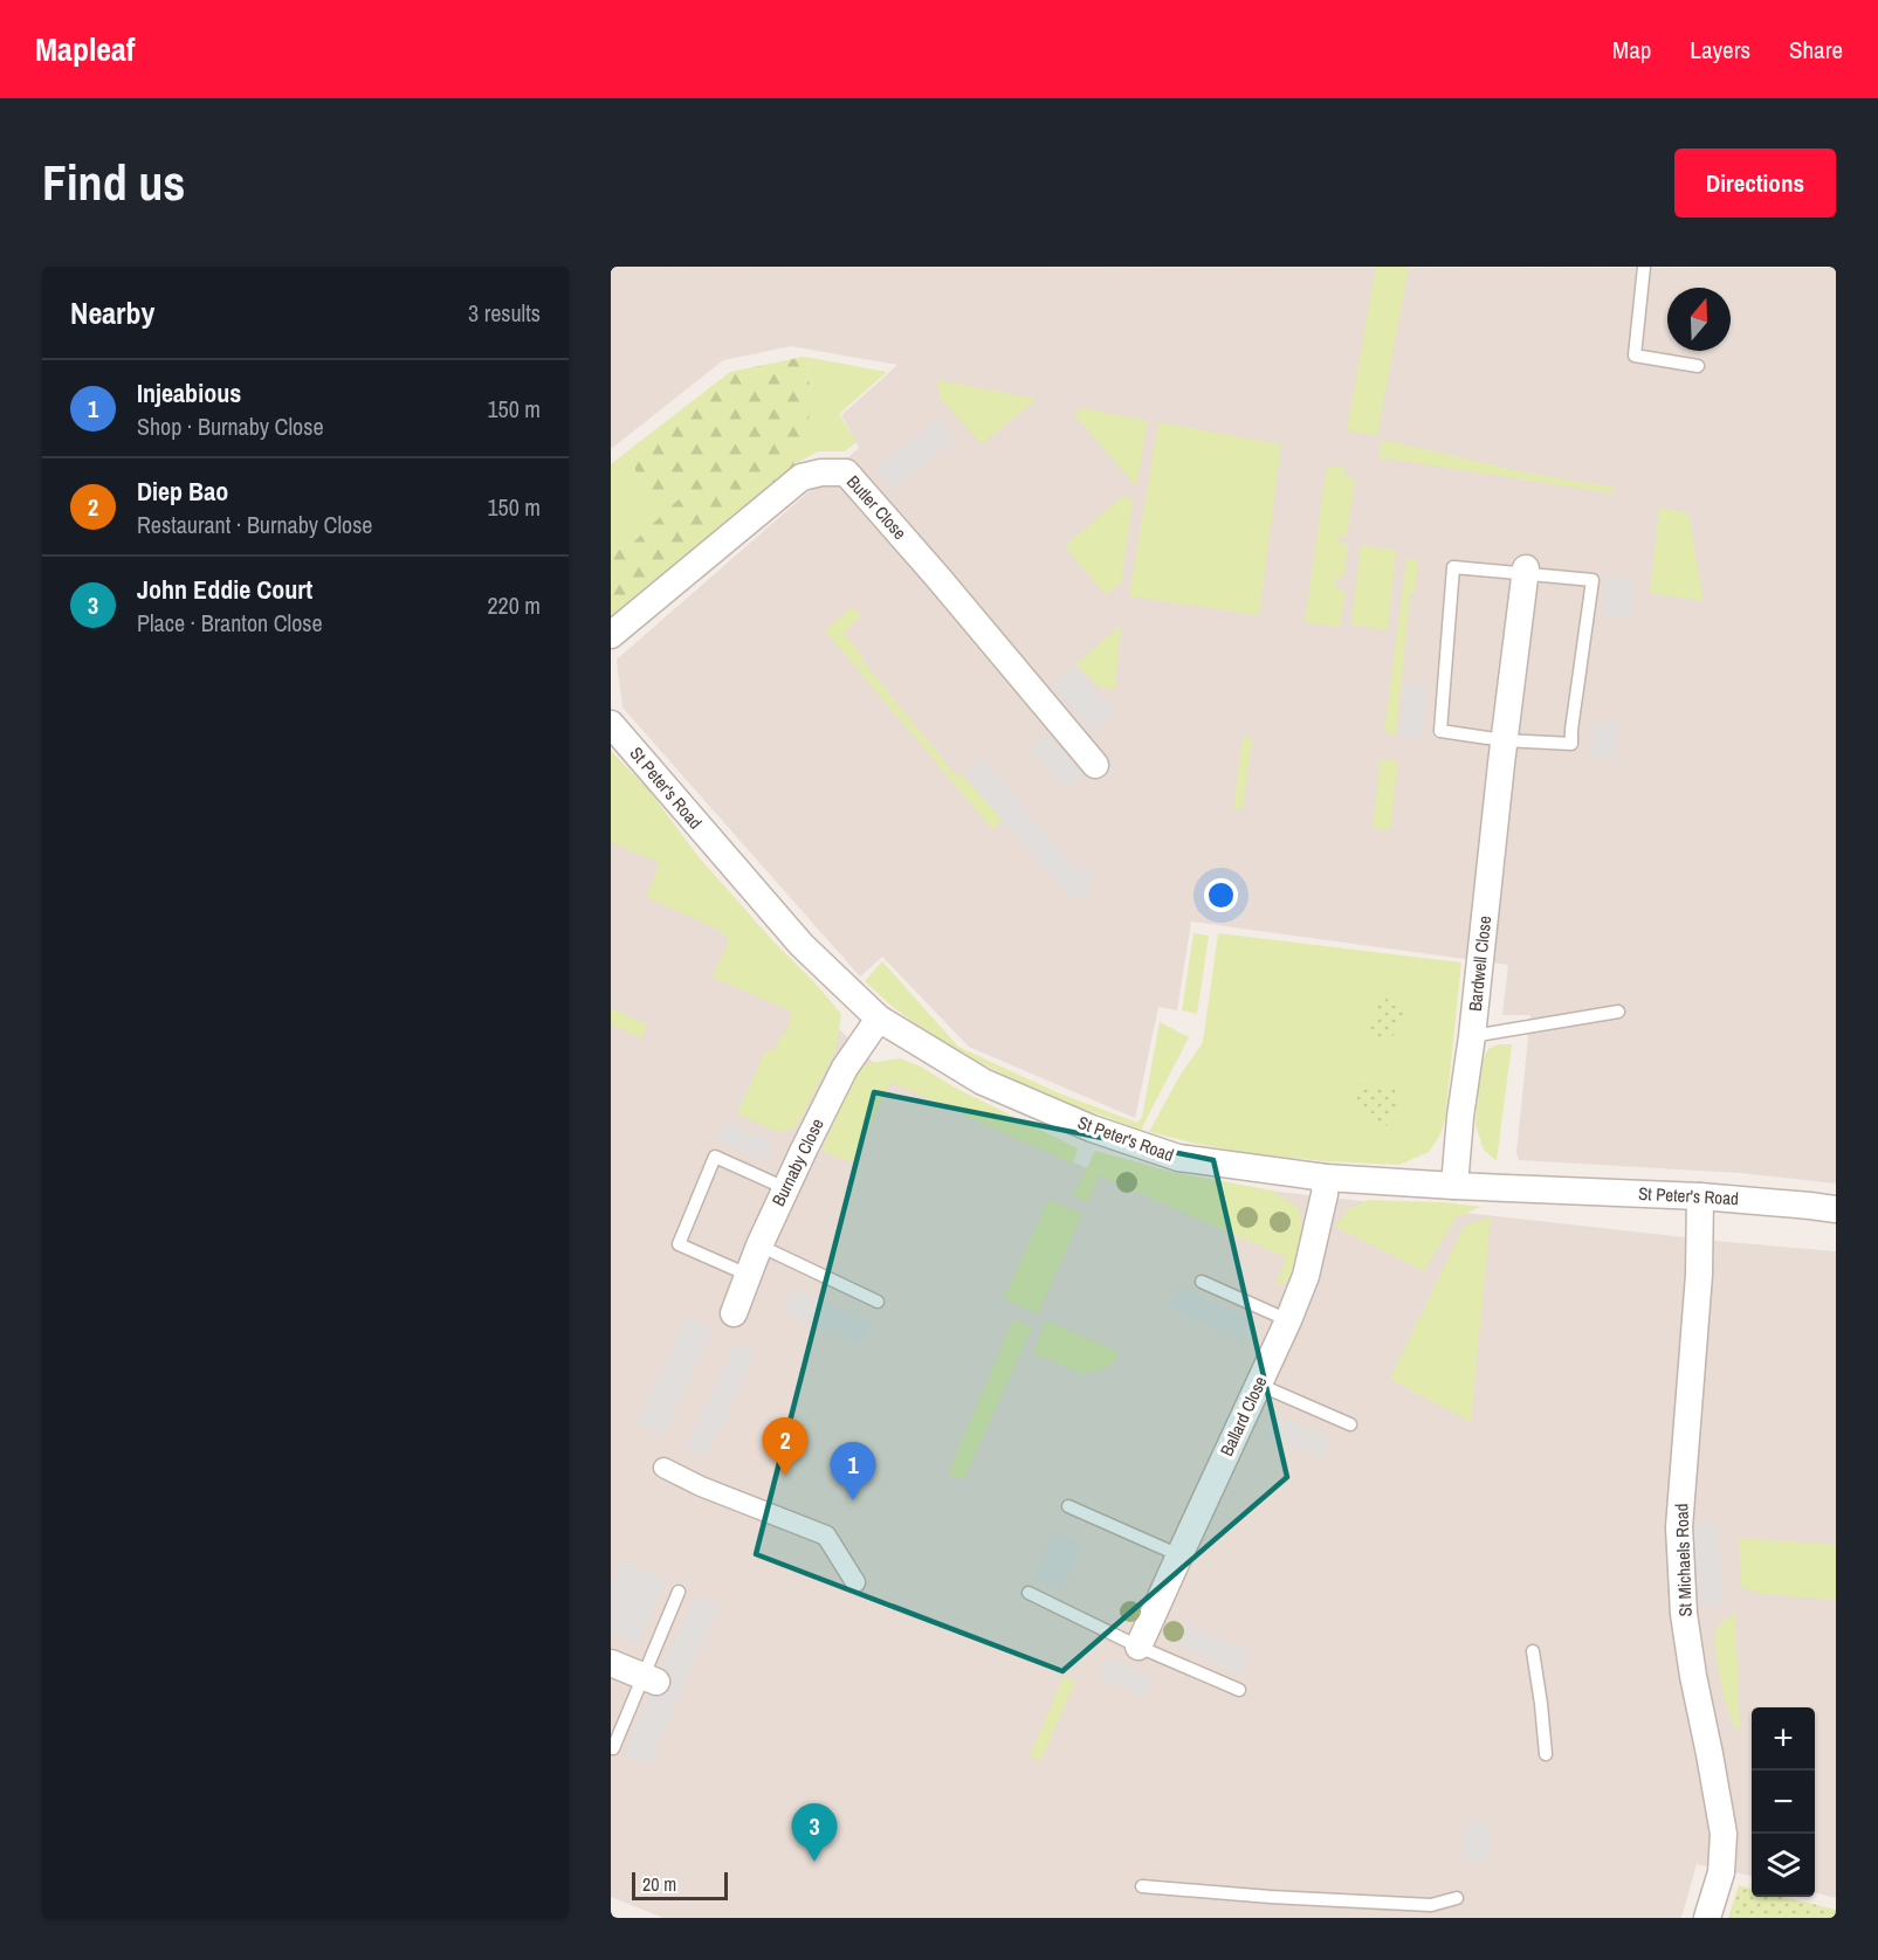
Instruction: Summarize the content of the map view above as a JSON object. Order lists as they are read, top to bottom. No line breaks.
{"streets":{"street":["Butler Close","St Peter's Road","Bardwell Close","Burnaby Close","Ballard Close","St Michaels Road"]},"crossings":[["St Peter's Road","Bardwell Close"],["St Peter's Road","Burnaby Close"],["St Peter's Road","Ballard Close"],["St Peter's Road","St Michaels Road"]],"scale_bar":"20 m","north":"top","page":{"header":"Mapleaf","nav":["Map","Layers","Share"],"buttons":"Directions","title":"Find us","heading":["Nearby","3 results"],"list":[{"mark":"1","name":"Injeabious","note":"Shop · Burnaby Close","value":"150 m"},{"mark":"2","name":"Diep Bao","note":"Restaurant · Burnaby Close","value":"150 m"},{"mark":"3","name":"John Eddie Court","note":"Place · Branton Close","value":"220 m"}],"pins":["2","1","3"],"map_buttons":["+","−"],"scale":"20 m"}}
